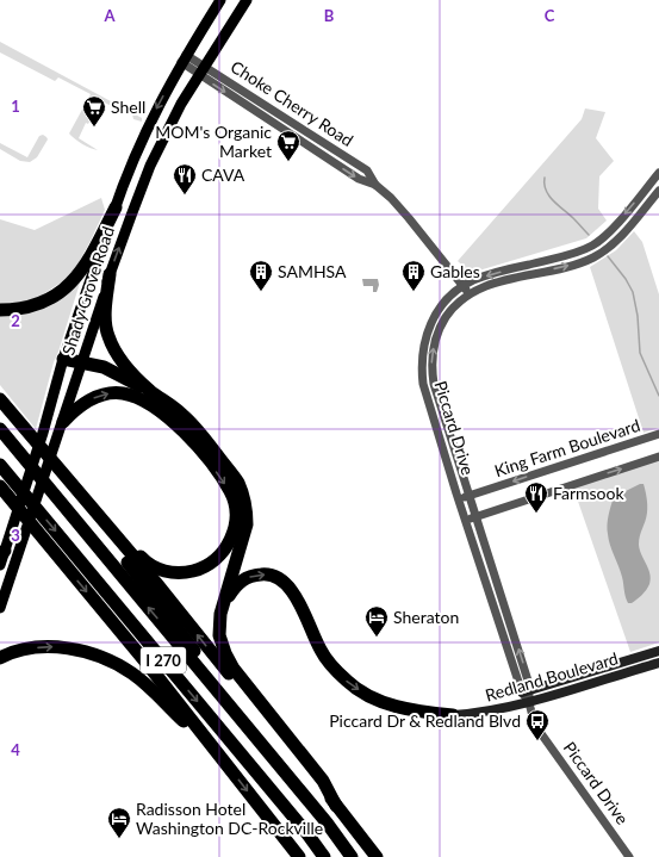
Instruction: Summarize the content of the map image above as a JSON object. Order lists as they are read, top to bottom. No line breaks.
{"streets":{"highway":["I 270"],"main road":["Shady Grove Road","Redland Boulevard"],"street":["Choke Cherry Road","Piccard Drive","King Farm Boulevard"]},"crossings":[["Choke Cherry Road","Shady Grove Road"],["Choke Cherry Road","Piccard Drive"],["Piccard Drive","King Farm Boulevard"],["Piccard Drive","Redland Boulevard"]],"places":{"supermarket":["Shell","MOM's Organic Market"],"restaurant":["CAVA","Farmsook"],"building":["SAMHSA","Gables"],"hotel":["Sheraton","Radisson Hotel Washington DC-Rockville"],"bus stop":["Piccard Dr & Redland Blvd"]},"grid":{"columns":["A","B","C"],"rows":["1","2","3","4"]}}
